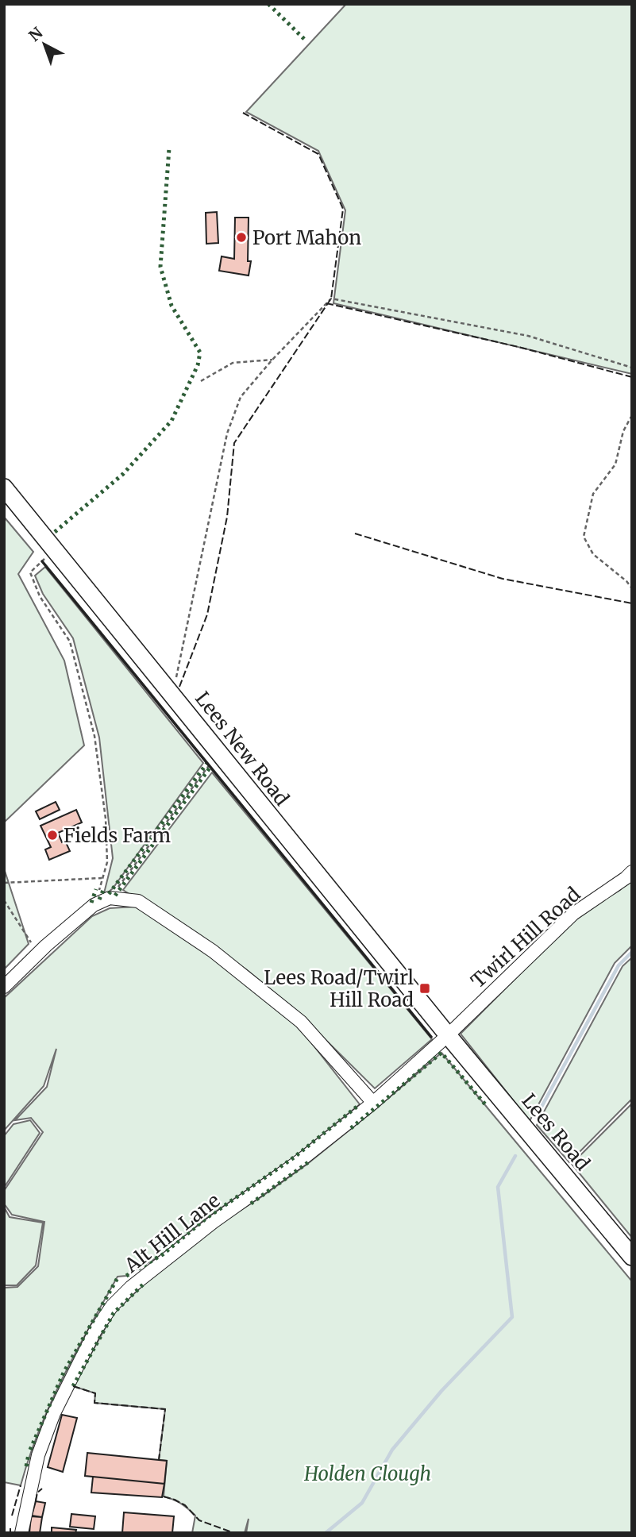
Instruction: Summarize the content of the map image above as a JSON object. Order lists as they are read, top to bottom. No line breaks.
{"streets":{"main road":["Lees New Road","Lees Road"],"street":["Twirl Hill Road","Alt Hill Lane"]},"crossings":[["Lees New Road","Twirl Hill Road"],["Lees New Road","Lees Road"],["Lees New Road","Alt Hill Lane"],["Twirl Hill Road","Lees Road"],["Twirl Hill Road","Alt Hill Lane"],["Lees Road","Alt Hill Lane"]],"parks":["Holden Clough"],"places":{"other":["Port Mahon","Fields Farm"],"transit":["Lees Road/Twirl Hill Road"]},"north":"top left"}
